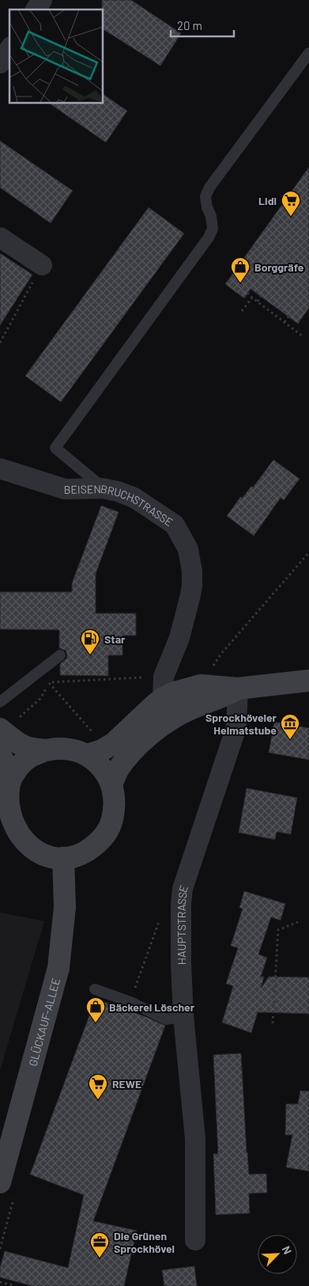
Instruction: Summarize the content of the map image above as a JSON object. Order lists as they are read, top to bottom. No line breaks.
{"streets":{"main road":["GLÜCKAUF-ALLEE"],"street":["BEISENBRUCHSTRASSE","HAUPTSTRASSE"]},"places":{"supermarket":["Lidl","REWE"],"shop":["Borggräfe","Bäckerei Löscher"],"fuel station":["Star"],"museum":["Sprockhöveler Heimatstube"],"office":["Die Grünen Sprockhövel"]},"scale_bar":"20 m","north":"top right"}
